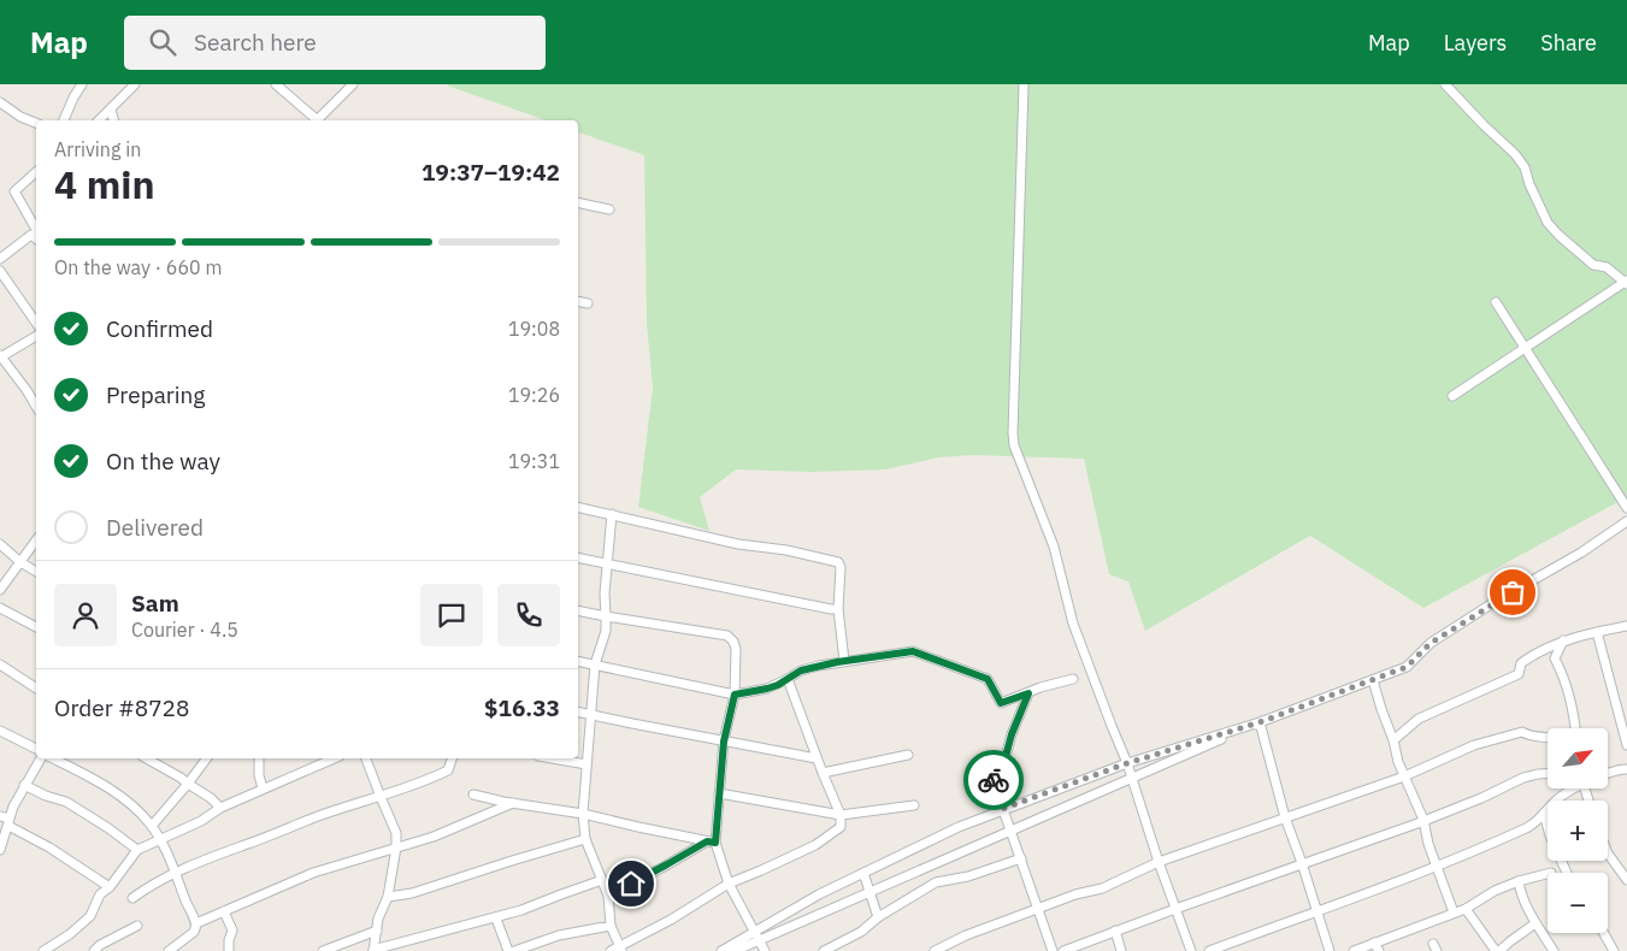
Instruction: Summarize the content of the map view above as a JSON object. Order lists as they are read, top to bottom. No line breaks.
{"north":"top right","page":{"header":"Map","search":"Search here","nav":["Map","Layers","Share"],"heading":["4 min","Arriving in","19:37–19:42"],"panel":["Sam","Courier · 4.5","Order #8728","$16.33"],"bar":"On the way · 660 m","list":[["Confirmed","19:08"],["Preparing","19:26"],["On the way","19:31"],"Delivered"],"map_buttons":["+","−"]}}
